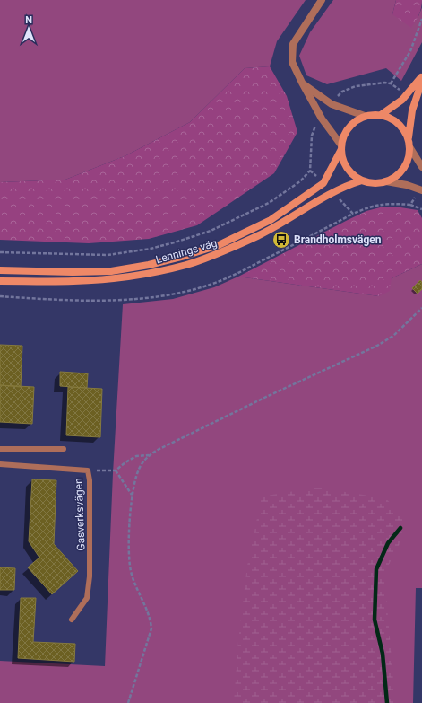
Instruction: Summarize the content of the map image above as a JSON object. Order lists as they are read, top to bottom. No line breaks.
{"streets":{"main road":["Lennings väg"],"lane":["Gasverksvägen"]},"places":{"bus stop":["Brandholmsvägen"]},"north":"top"}
